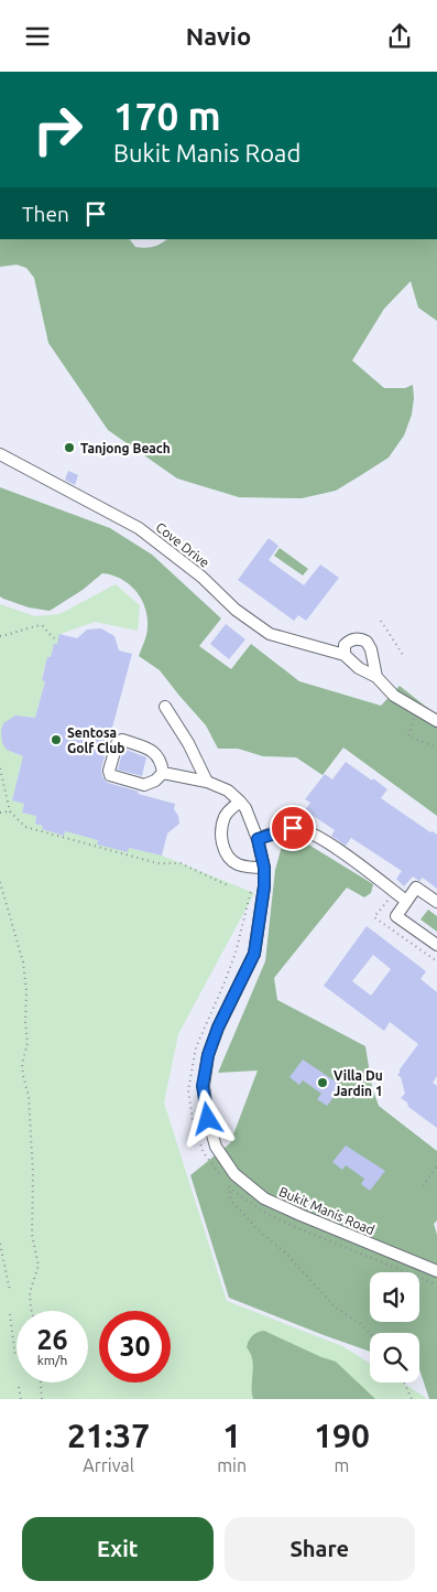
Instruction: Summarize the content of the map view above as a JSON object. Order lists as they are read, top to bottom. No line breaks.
{"streets":{"street":["Cove Drive","Bukit Manis Road"]},"places":["Tanjong Beach","Sentosa Golf Club","Villa Du Jardin 1"],"page":{"header":"Navio","turn":["170 m","Bukit Manis Road"],"then":"Then","speed":"26 km/h","limit":"30","eta":["21:37","Arrival","1","min","190","m"],"buttons":["Exit","Share"]}}
